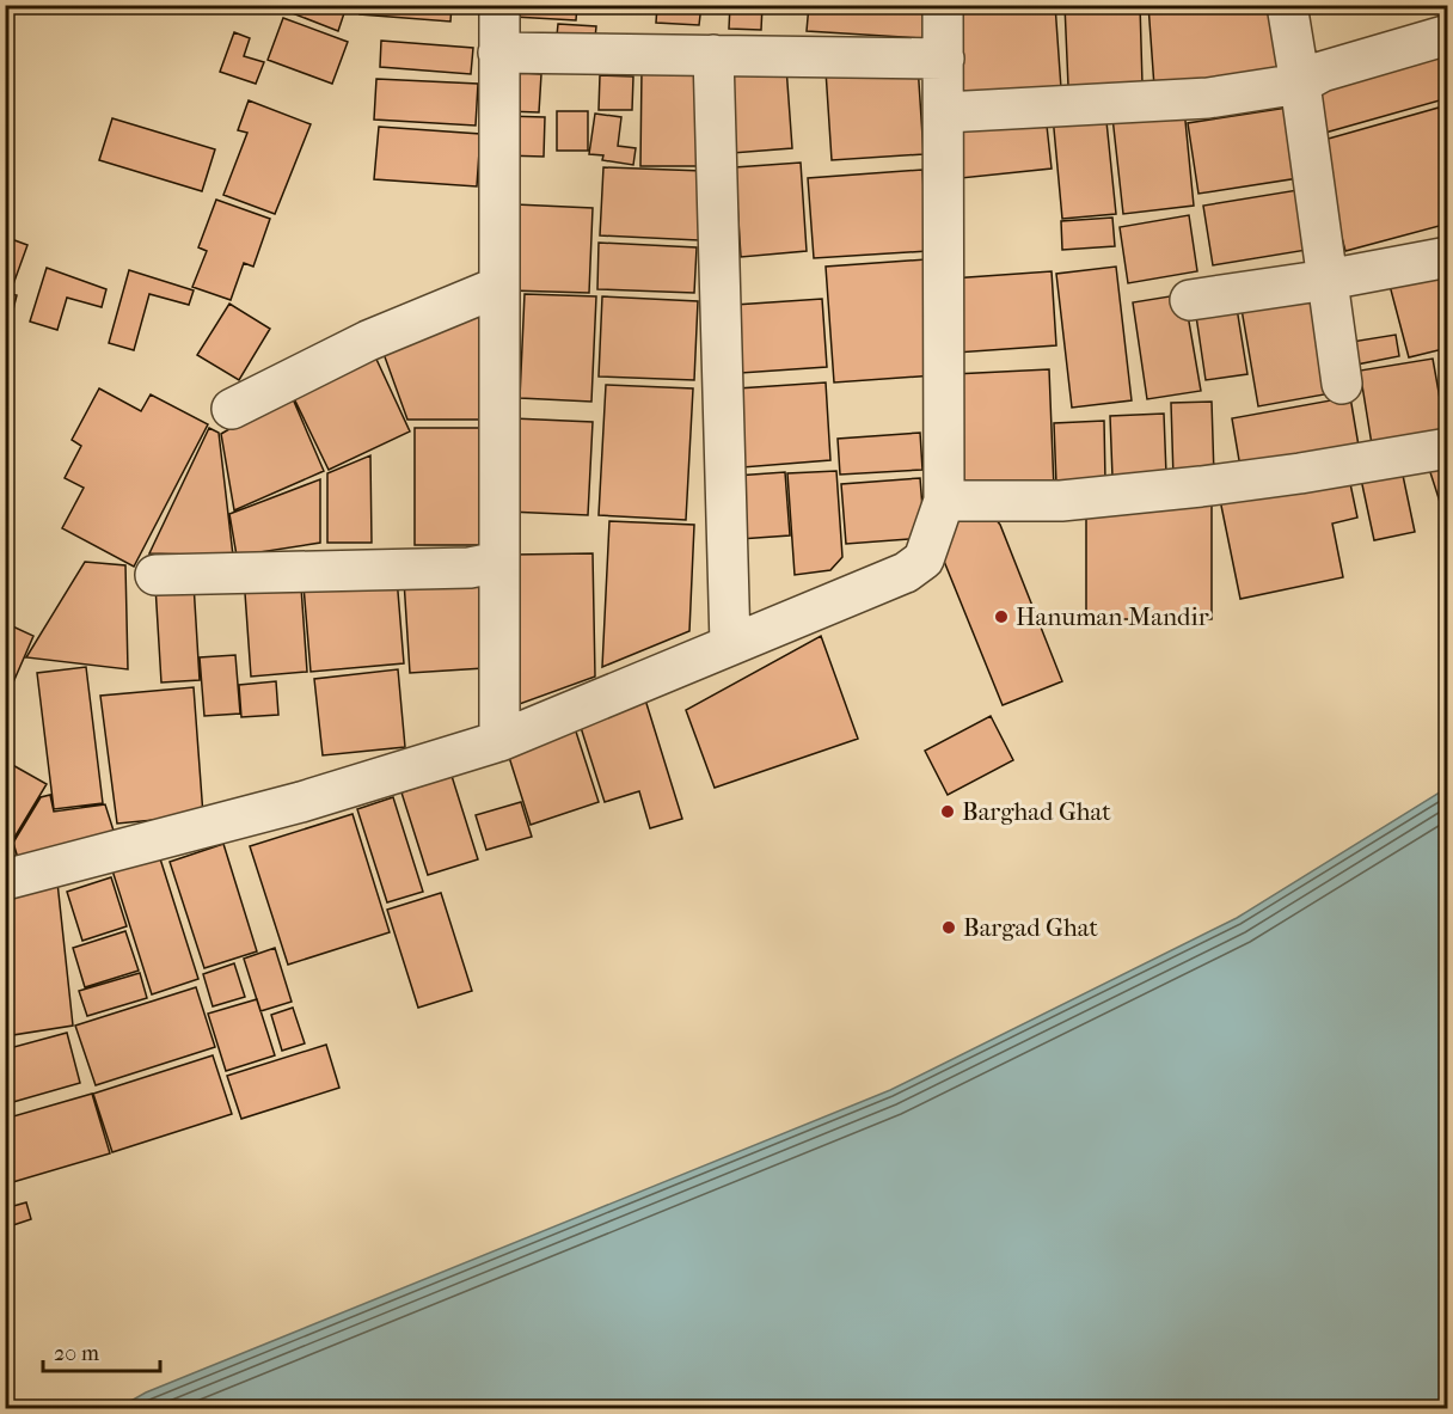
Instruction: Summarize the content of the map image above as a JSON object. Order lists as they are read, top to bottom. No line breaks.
{"places":["Hanuman Mandir","Barghad Ghat","Bargad Ghat"],"scale_bar":"20 m"}
